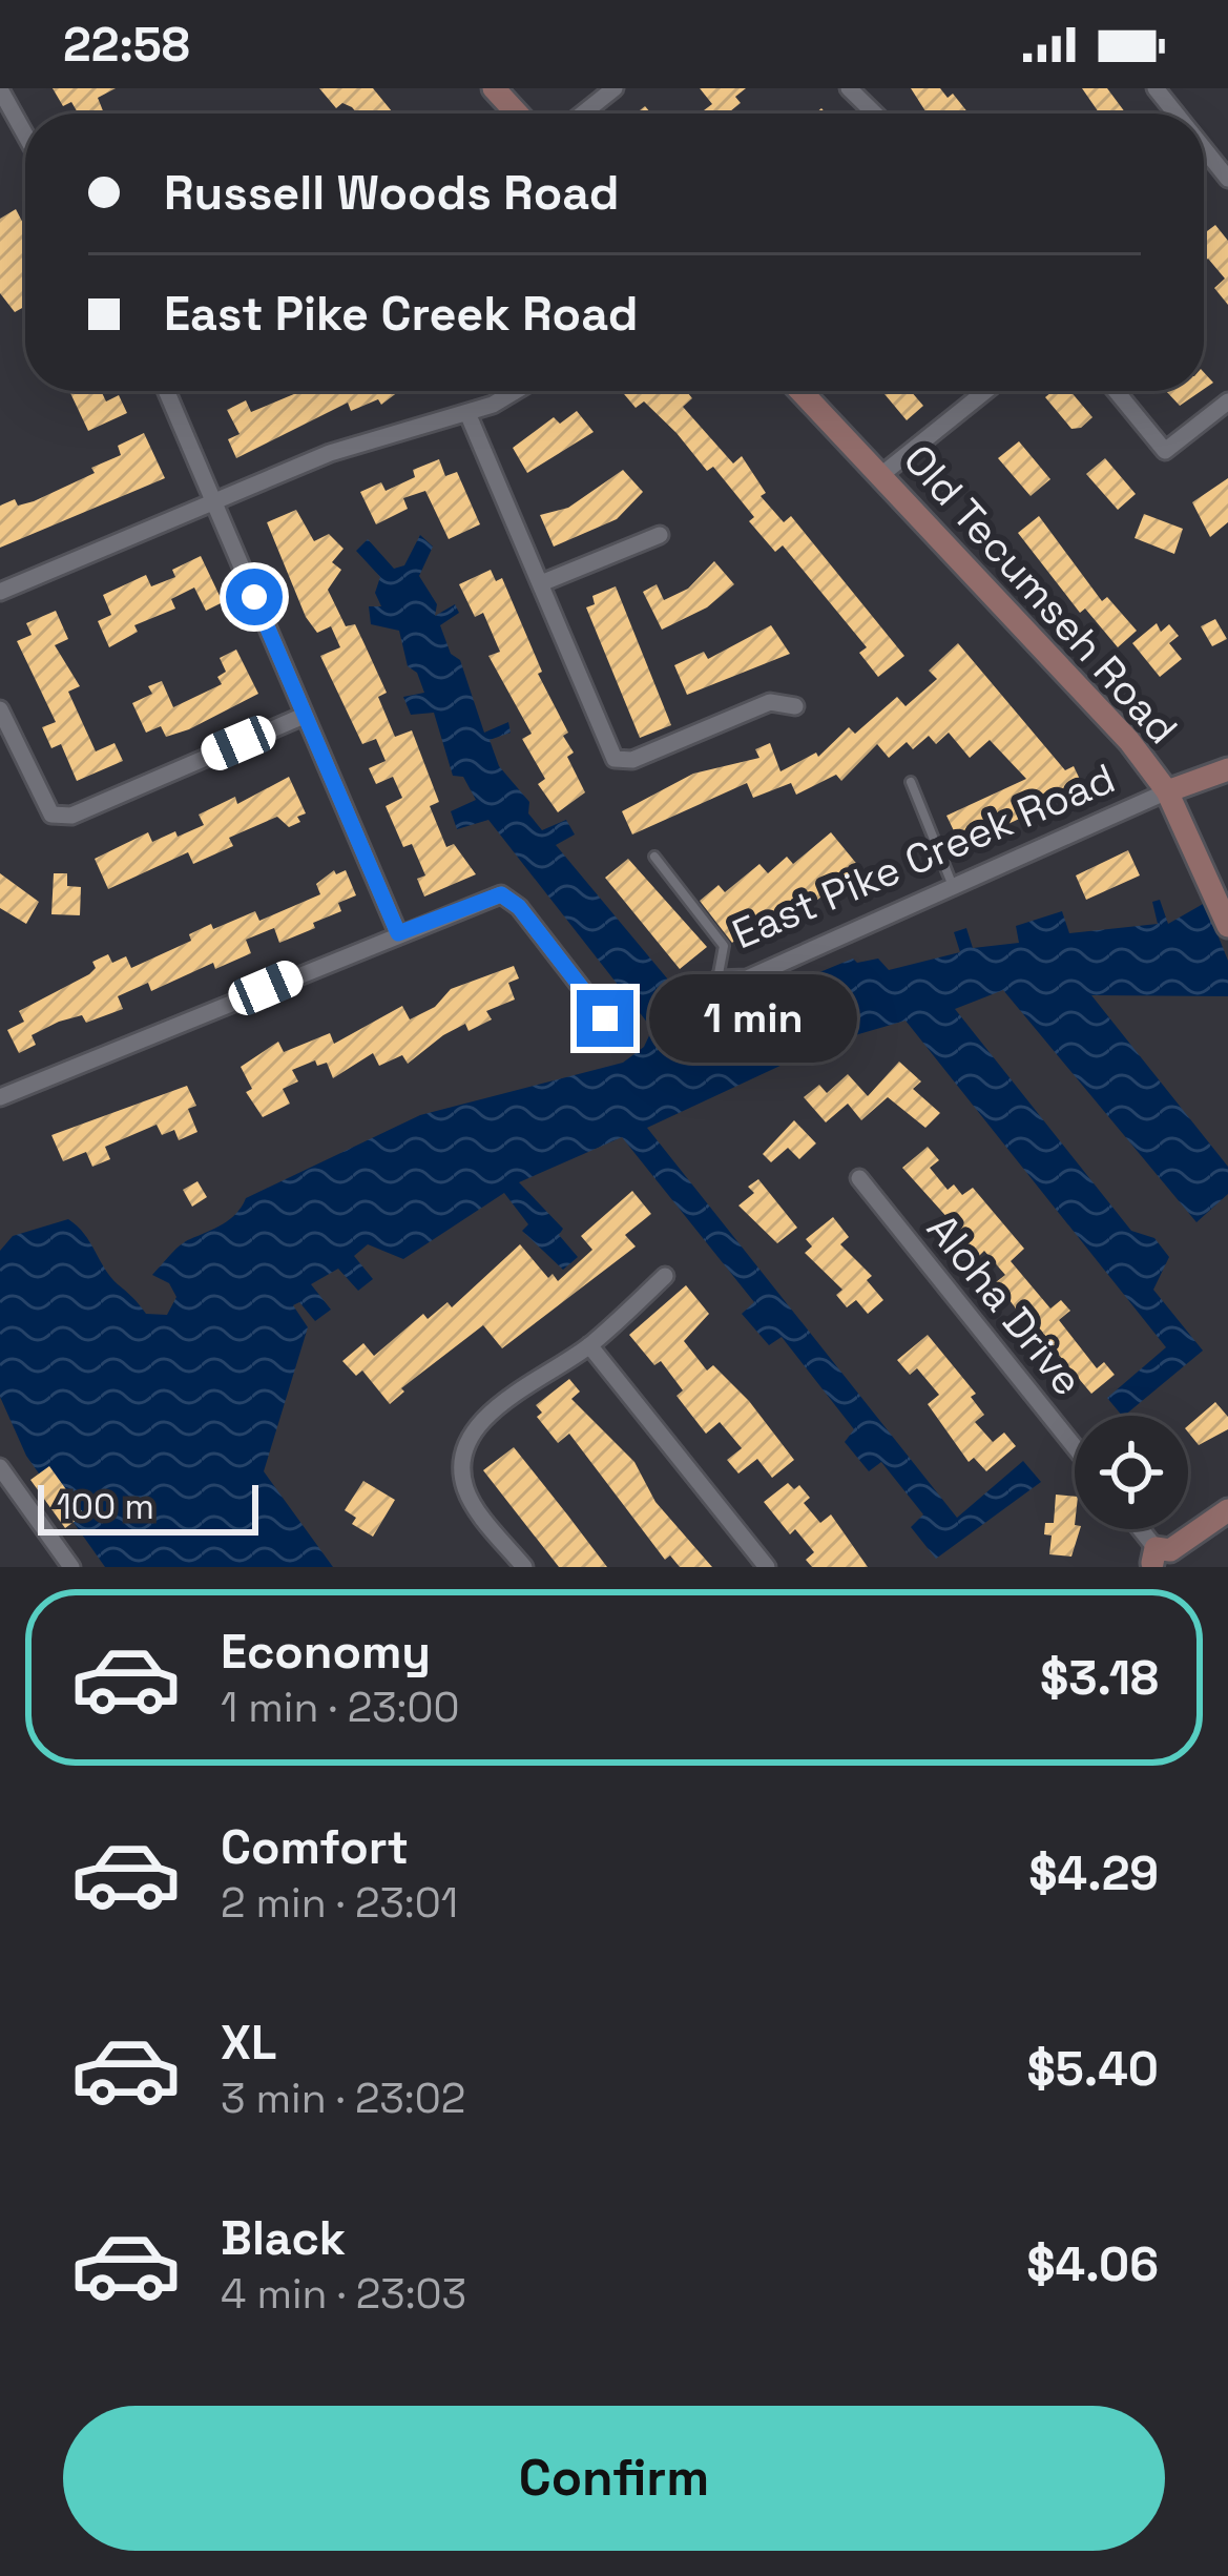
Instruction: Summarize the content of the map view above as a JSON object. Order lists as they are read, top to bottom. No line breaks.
{"streets":{"main road":["Old Tecumseh Road","East Pike Creek Road"],"street":["Aloha Drive"]},"crossings":[["Old Tecumseh Road","East Pike Creek Road"]],"scale_bar":"100 m","page":{"status":"22:58","banner":["Russell Woods Road","East Pike Creek Road"],"bubble":"1 min","scale":"100 m","list":[{"name":"Economy","note":"1 min · 23:00","value":"$3.18"},{"name":"Comfort","note":"2 min · 23:01","value":"$4.29"},{"name":"XL","note":"3 min · 23:02","value":"$5.40"},{"name":"Black","note":"4 min · 23:03","value":"$4.06"}],"buttons":"Confirm"}}
